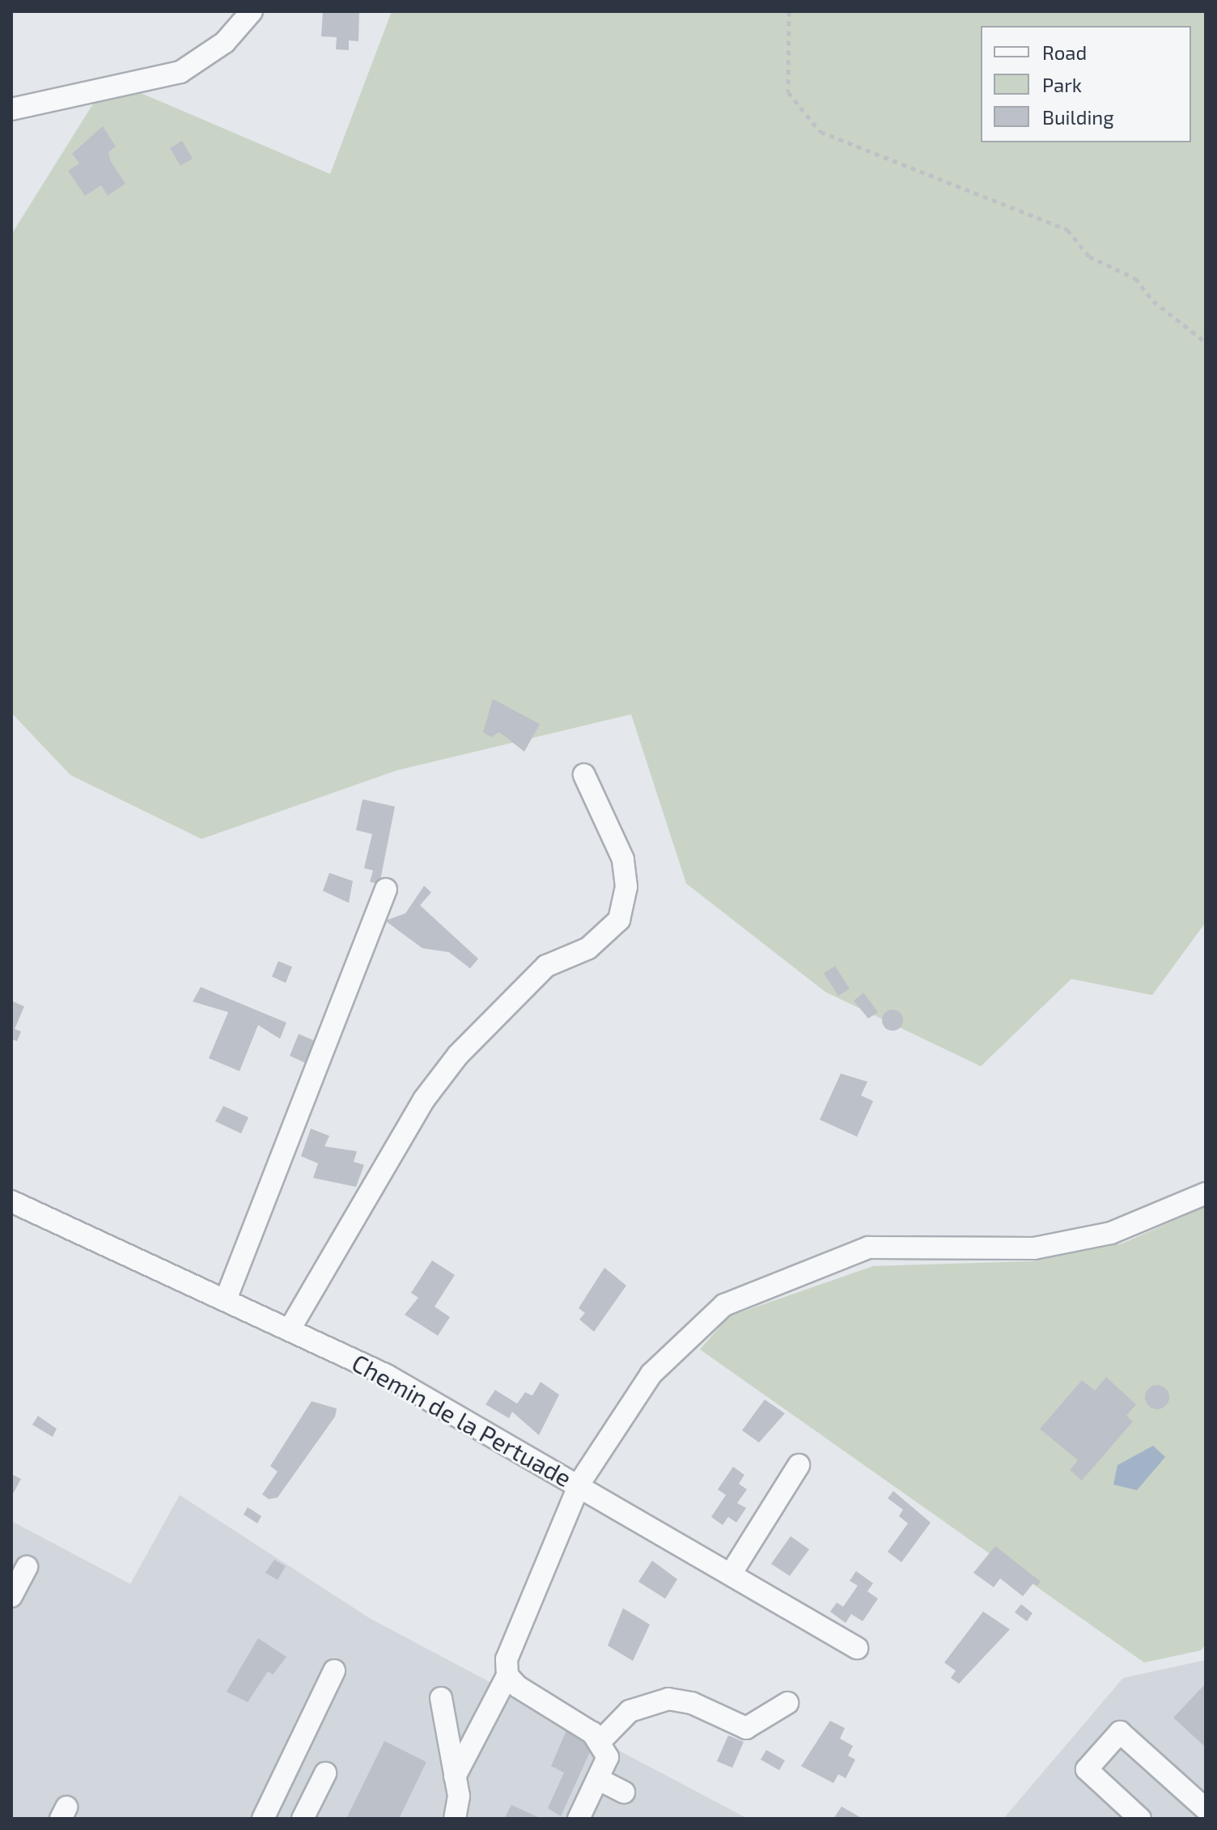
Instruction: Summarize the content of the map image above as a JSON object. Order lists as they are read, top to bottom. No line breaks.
{"streets":{"street":["Chemin de la Pertuade"]},"legend":["Road","Park","Building"]}
